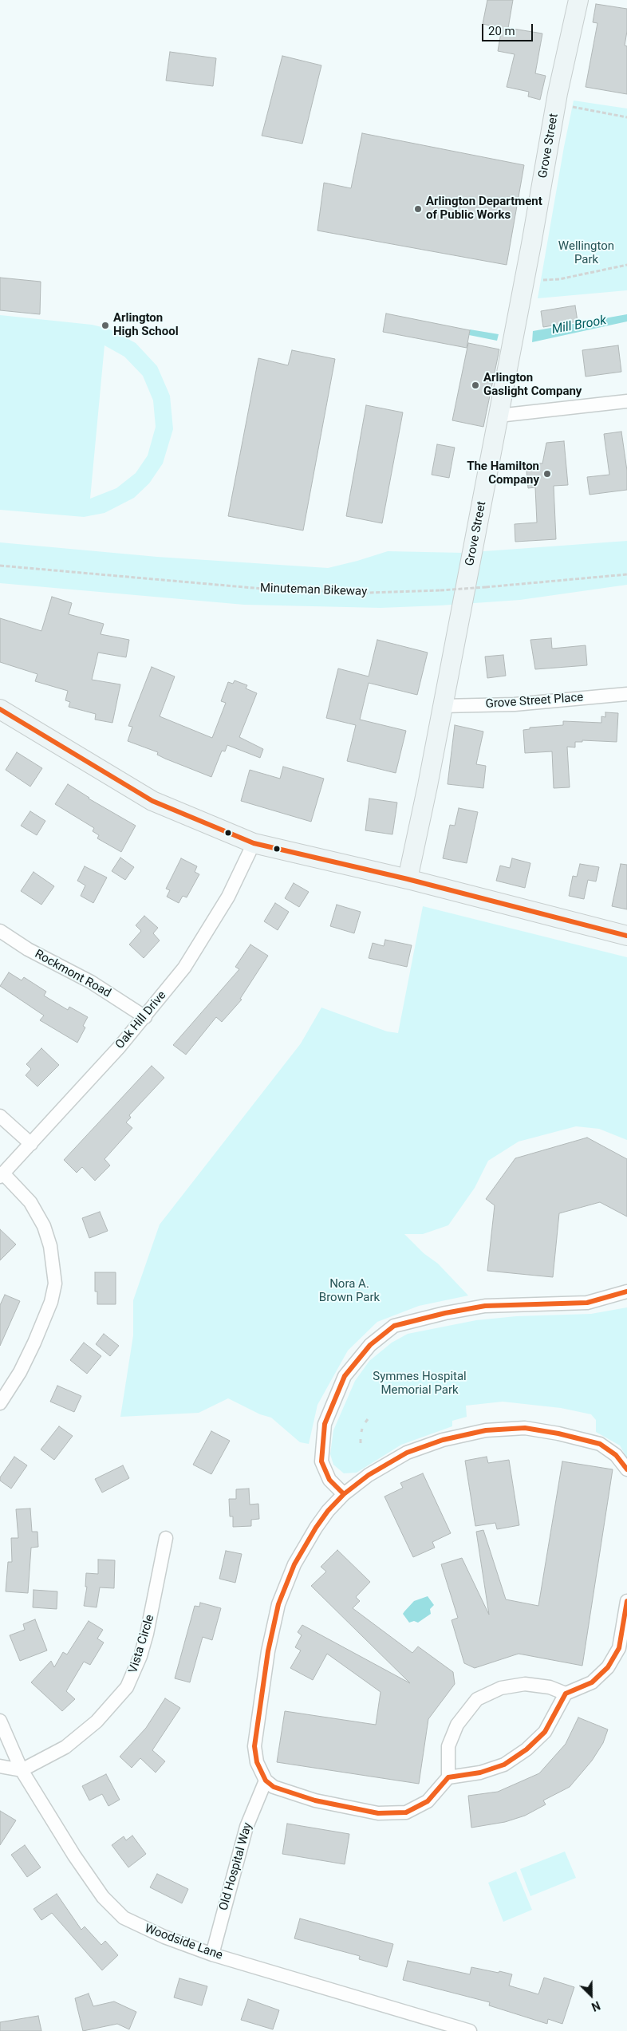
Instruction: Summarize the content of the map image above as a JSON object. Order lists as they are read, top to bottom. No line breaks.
{"streets":{"main road":["Grove Street"],"street":["Grove Street Place","Rockmont Road","Oak Hill Drive","Vista Circle","Old Hospital Way","Woodside Lane"],"path":["Minuteman Bikeway"]},"crossings":[["Grove Street","Grove Street Place"],["Rockmont Road","Oak Hill Drive"],["Vista Circle","Woodside Lane"],["Old Hospital Way","Woodside Lane"]],"water":["Mill Brook"],"parks":["Wellington Park","Nora A. Brown Park","Symmes Hospital Memorial Park"],"places":["Arlington Department of Public Works","Arlington High School","Arlington Gaslight Company","The Hamilton Company"],"scale_bar":"20 m","north":"bottom right"}
